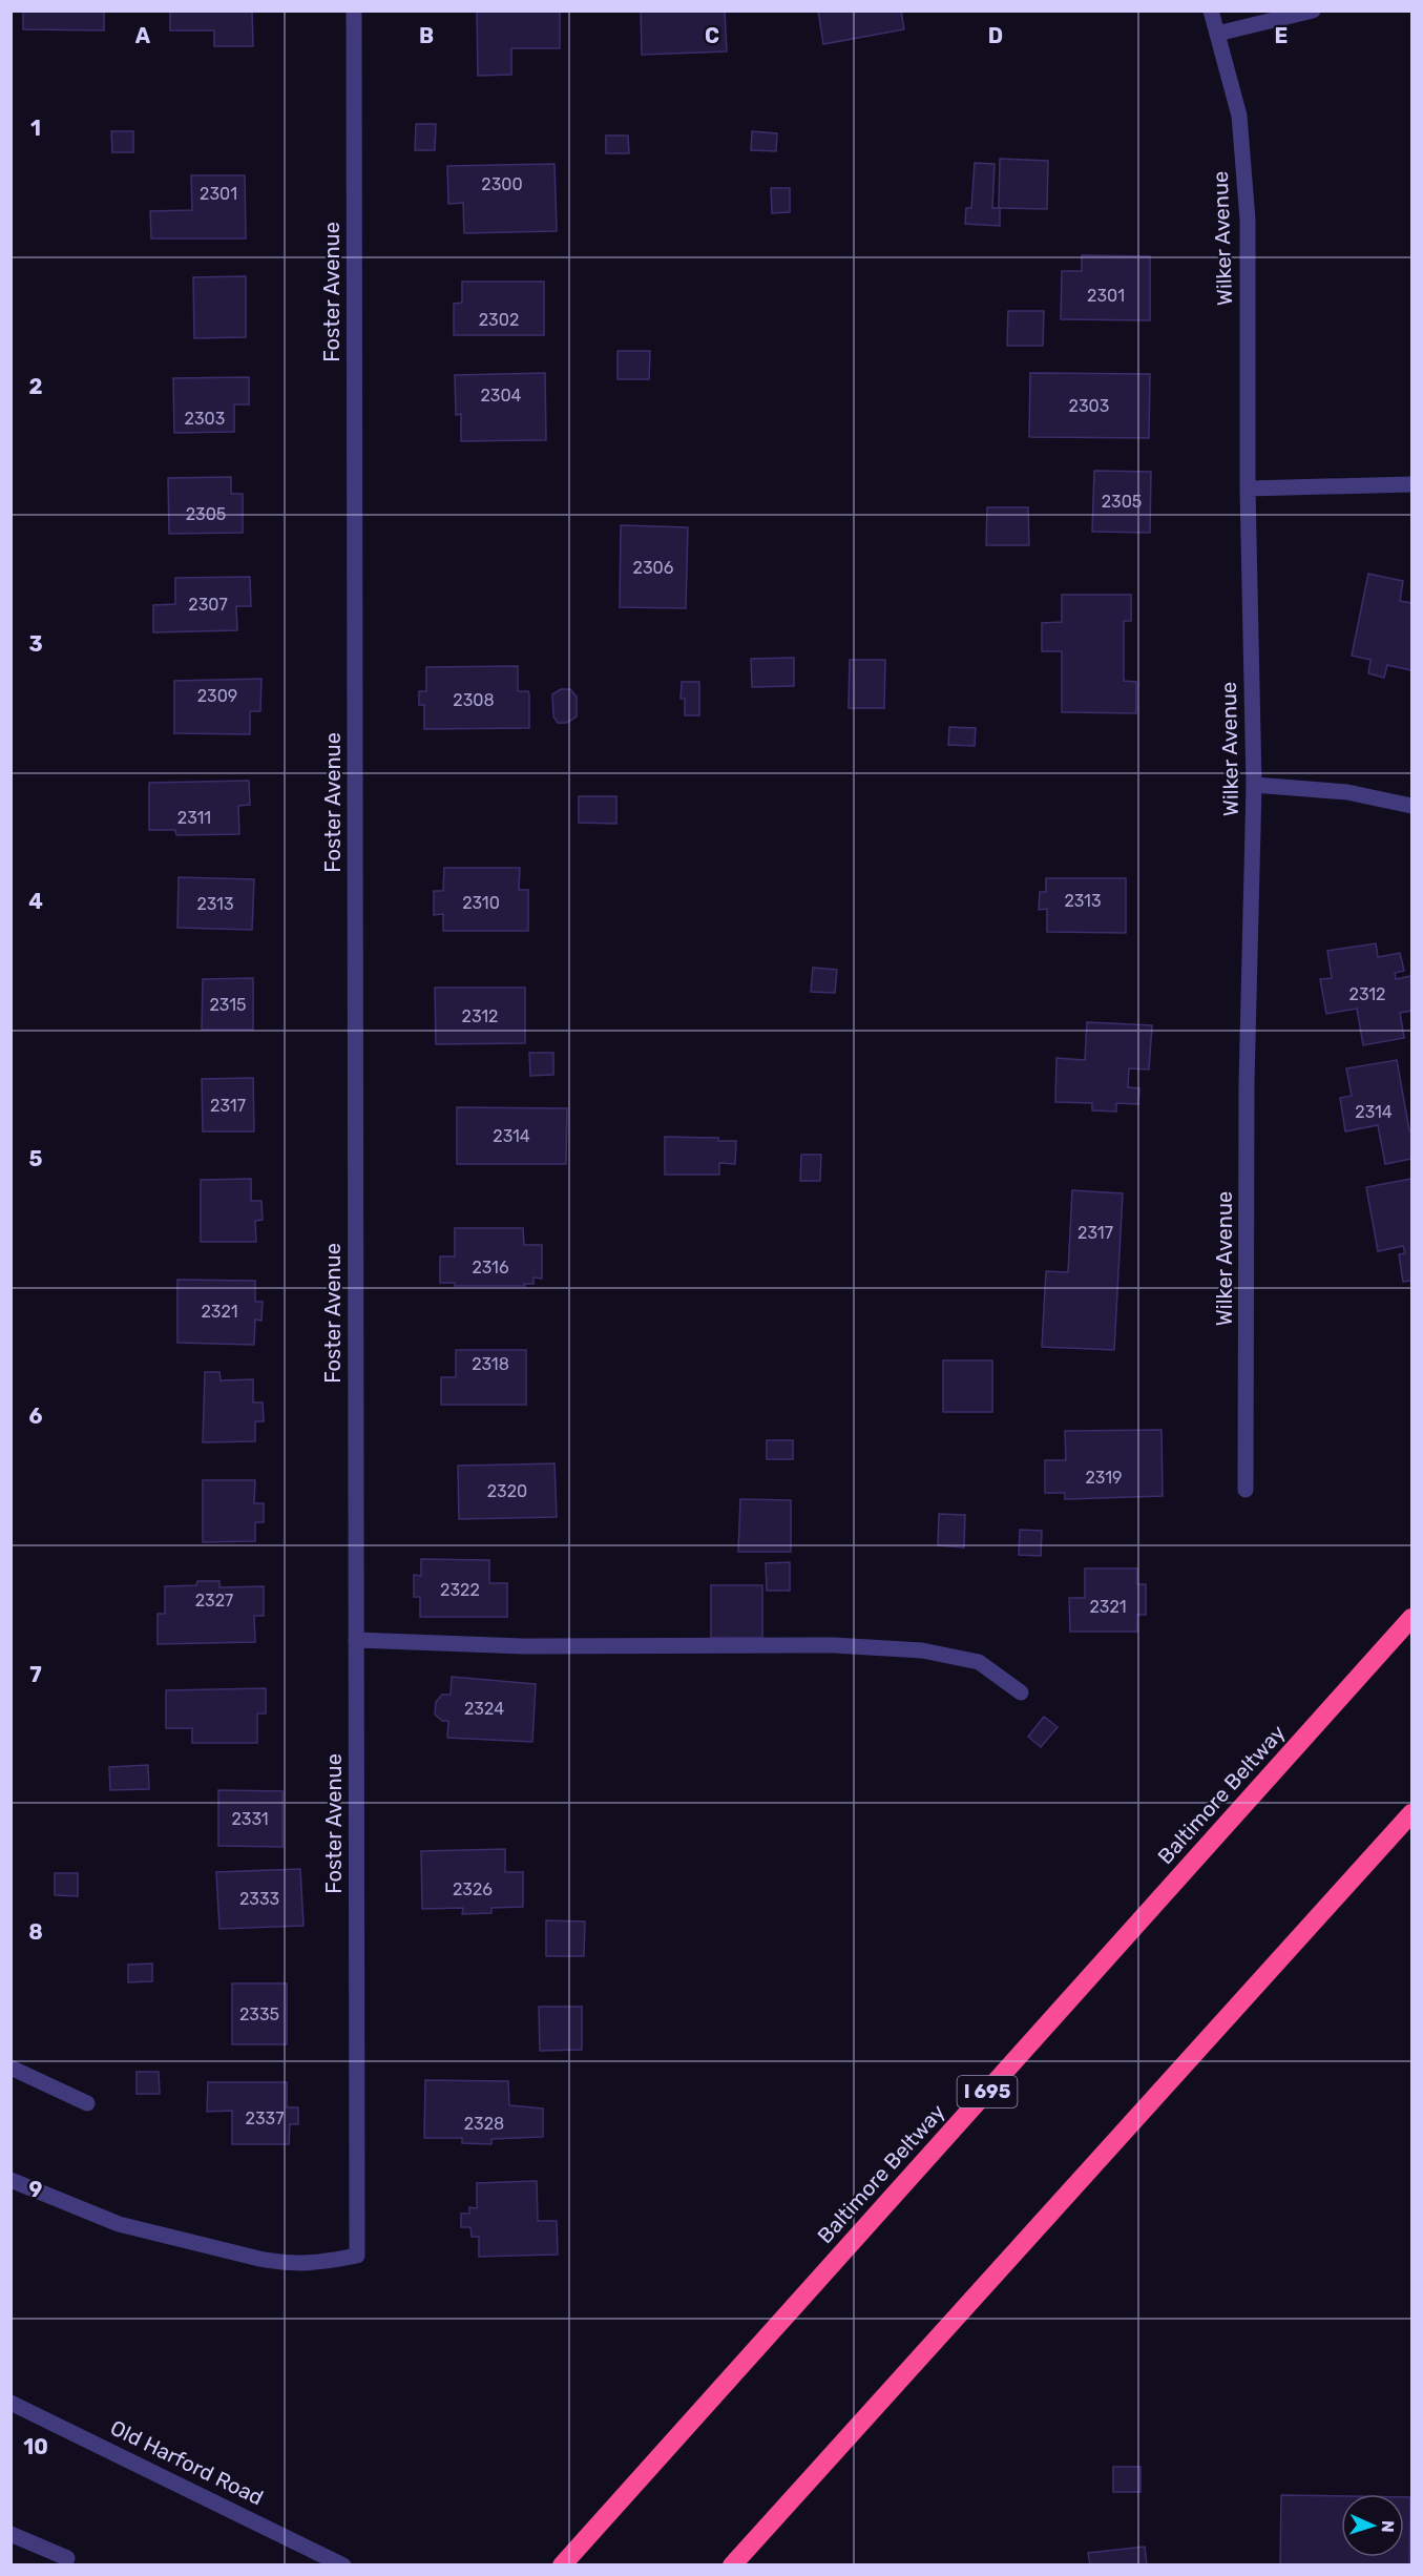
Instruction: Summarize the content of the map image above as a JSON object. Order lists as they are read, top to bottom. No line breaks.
{"streets":{"highway":["Baltimore Beltway","I 695"],"street":["Wilker Avenue","Foster Avenue","Old Harford Road"]},"house_numbers":["2300","2301","2301","2302","2304","2303","2303","2305","2305","2306","2307","2309","2308","2311","2313","2310","2313","2312","2315","2312","2317","2314","2314","2317","2316","2321","2318","2319","2320","2322","2327","2321","2324","2331","2326","2333","2335","2337","2328"],"north":"right","grid":{"columns":["A","B","C","D","E"],"rows":["1","2","3","4","5","6","7","8","9","10"]}}
